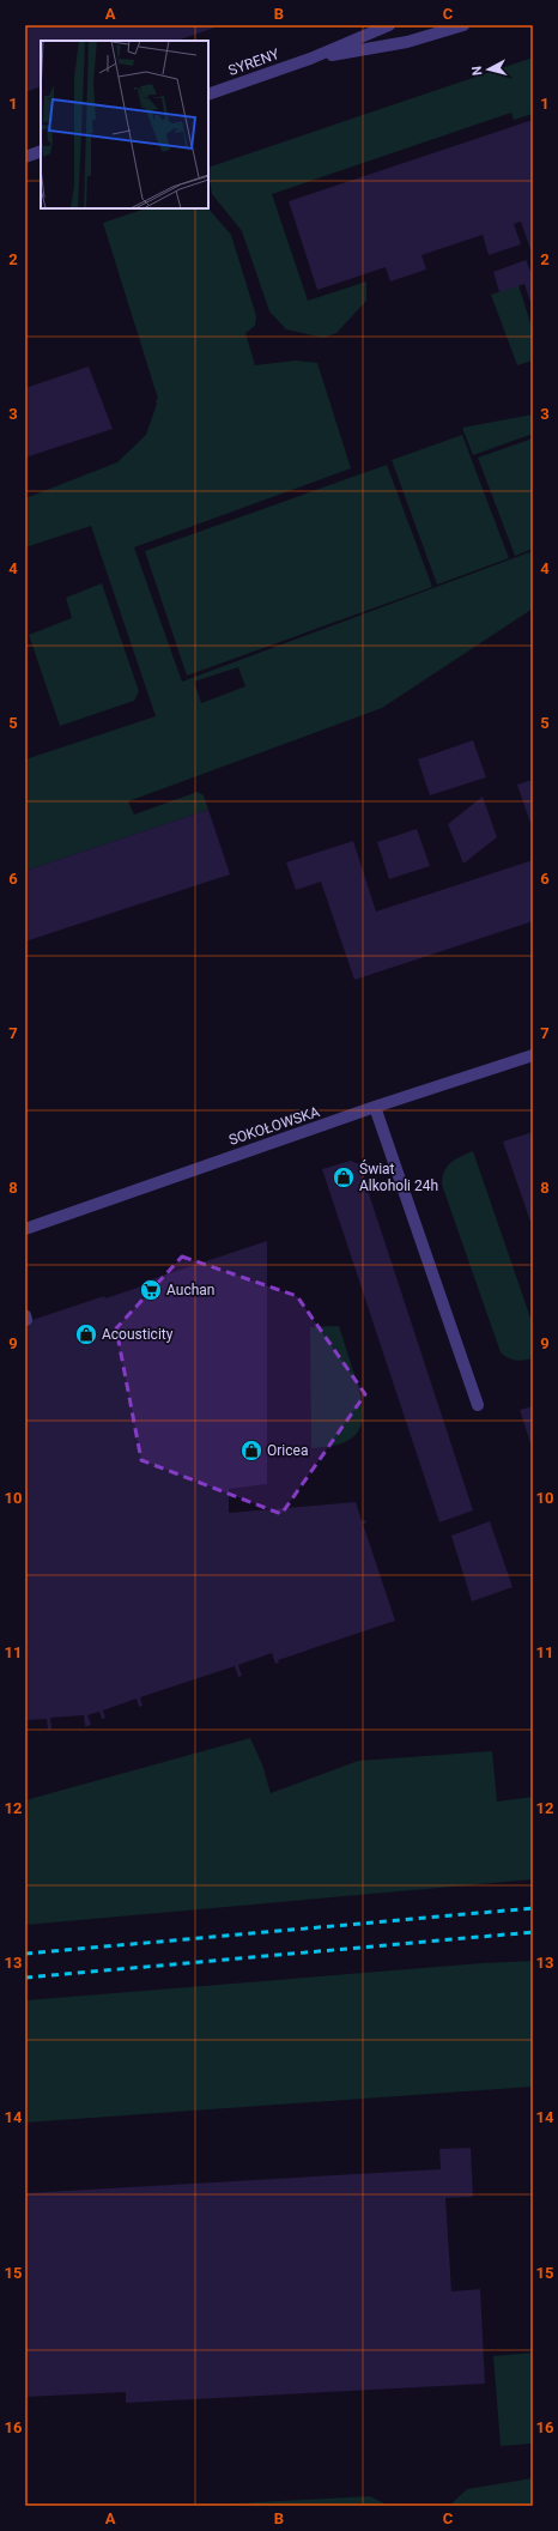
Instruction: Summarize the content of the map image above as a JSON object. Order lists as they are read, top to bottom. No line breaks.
{"streets":{"street":["SYRENY","SOKOŁOWSKA"]},"places":{"shop":["Świat Alkoholi 24h","Acousticity","Oricea"],"supermarket":["Auchan"]},"north":"left","grid":{"columns":["A","B","C"],"rows":["1","2","3","4","5","6","7","8","9","10","11","12","13","14","15","16"]}}
